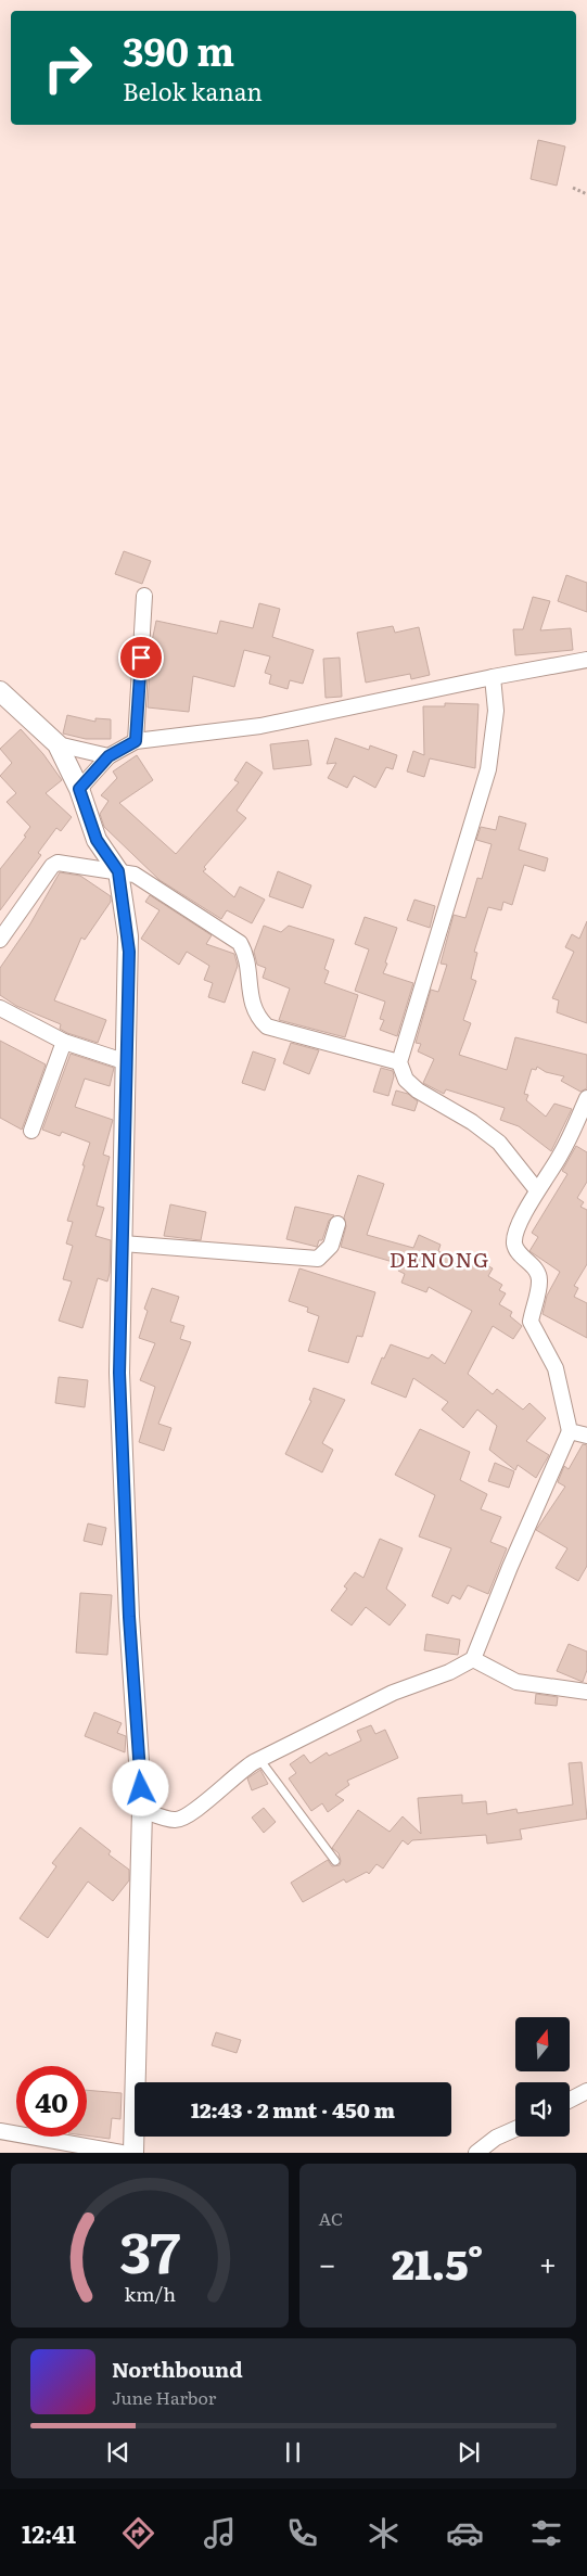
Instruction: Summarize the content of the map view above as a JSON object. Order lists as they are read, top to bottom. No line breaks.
{"districts":["DENONG"],"north":"top","page":{"turn":["390 m","Belok kanan"],"limit":"40","trip":"12:43 · 2 mnt · 450 m","tile":"AC","heat":["−","21.5°","+"],"song":["Northbound","June Harbor"],"tabs":"12:41","gauge":["37","km/h"]}}
